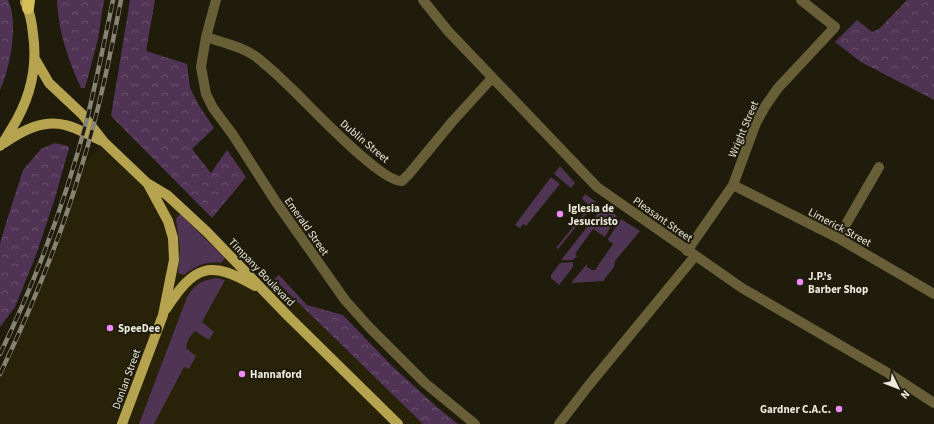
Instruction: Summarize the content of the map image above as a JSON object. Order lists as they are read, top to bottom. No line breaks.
{"streets":{"main road":["Timpany Boulevard","Donlan Street"],"street":["Wright Street","Dublin Street","Pleasant Street","Emerald Street","Limerick Street"]},"crossings":[["Wright Street","Pleasant Street"],["Wright Street","Limerick Street"],["Dublin Street","Pleasant Street"],["Dublin Street","Emerald Street"],["Timpany Boulevard","Donlan Street"]],"places":["Iglesia de Jesucristo","J.P.'s Barber Shop","SpeeDee","Hannaford","Gardner C.A.C."],"north":"bottom right"}
